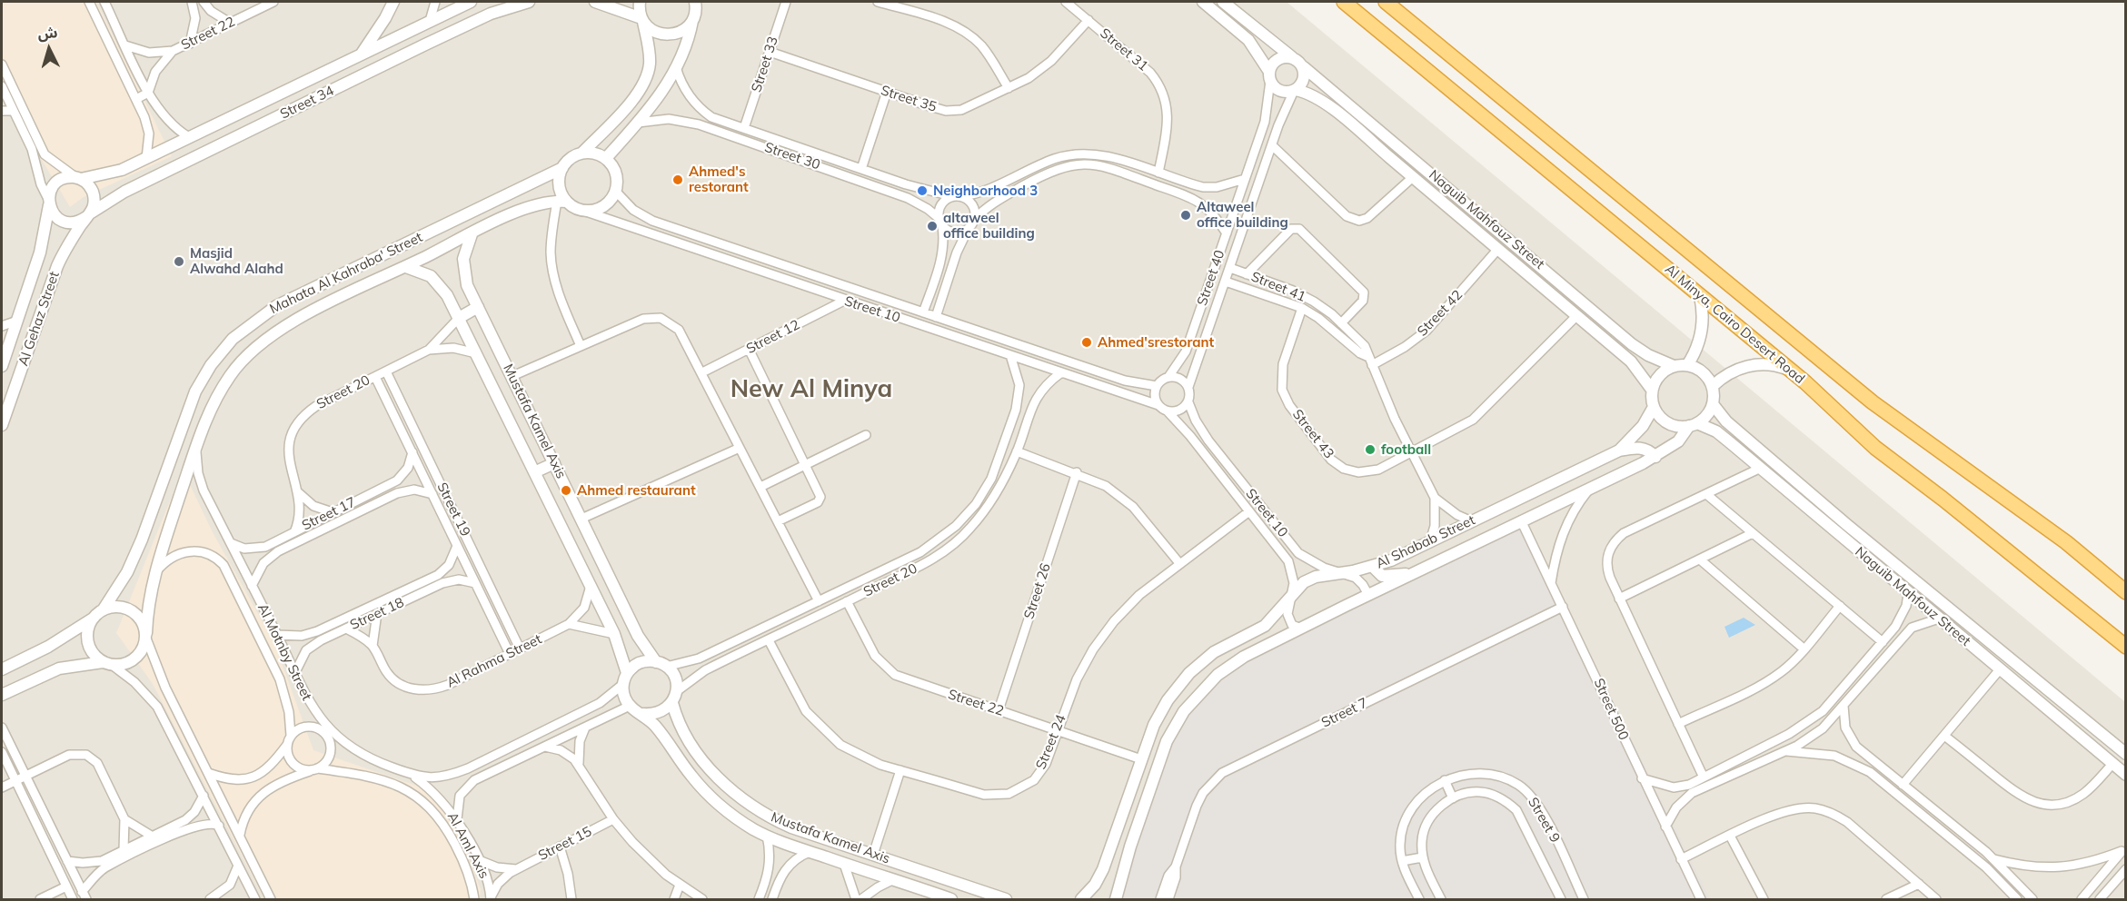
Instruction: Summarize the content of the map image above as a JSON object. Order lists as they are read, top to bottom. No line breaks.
{"streets":{"highway":["Al Minya, Cairo Desert Road"],"street":["Street 22","Street 31","Street 33","Street 35","Street 34","Street 30","Naguib Mahfouz Street","Mahata Al Kahraba' Street","Street 40","Street 41","Street 10","Street 42","Al Gehaz Street","Street 12","Street 20","Mustafa Kamel Axis","Street 43","Street 19","Street 17","Al Shabab Street","Street 26","Street 18","Al Motnby Street","Al Rahma Street","Street 500","Street 7","Street 24","Street 9","Street 15","Al Aml Axis"]},"crossings":[["Street 22","Street 20"],["Street 22","Al Shabab Street"],["Street 22","Street 26"],["Street 22","Street 24"],["Street 31","Street 35"],["Street 33","Street 35"],["Street 33","Street 30"],["Street 34","Al Gehaz Street"],["Naguib Mahfouz Street","Street 40"],["Naguib Mahfouz Street","Street 42"],["Naguib Mahfouz Street","Street 43"],["Naguib Mahfouz Street","Al Shabab Street"],["Mahata Al Kahraba' Street","Street 10"],["Mahata Al Kahraba' Street","Mustafa Kamel Axis"],["Mahata Al Kahraba' Street","Al Motnby Street"],["Street 40","Street 41"],["Street 40","Street 10"],["Street 41","Street 42"],["Street 41","Street 43"],["Street 41","Al Shabab Street"],["Street 10","Street 12"],["Street 10","Street 20"],["Street 10","Al Shabab Street"],["Street 10","Street 24"],["Street 20","Mustafa Kamel Axis"],["Street 20","Street 19"],["Street 20","Street 17"],["Street 20","Al Motnby Street"],["Street 20","Street 24"],["Mustafa Kamel Axis","Al Motnby Street"],["Mustafa Kamel Axis","Al Rahma Street"],["Street 19","Street 17"],["Street 19","Street 18"],["Street 19","Al Rahma Street"],["Street 17","Al Motnby Street"],["Al Shabab Street","Street 500"],["Street 18","Al Motnby Street"],["Street 18","Al Rahma Street"],["Al Motnby Street","Al Aml Axis"],["Street 500","Street 7"],["Street 15","Al Aml Axis"]],"districts":["New Al Minya"],"places":["Ahmed's restorant","Neighborhood 3","Altaweel office building","altaweel office building","Masjid Alwahd Alahd","Ahmed'srestorant","football","Ahmed restaurant"],"north":"top"}
